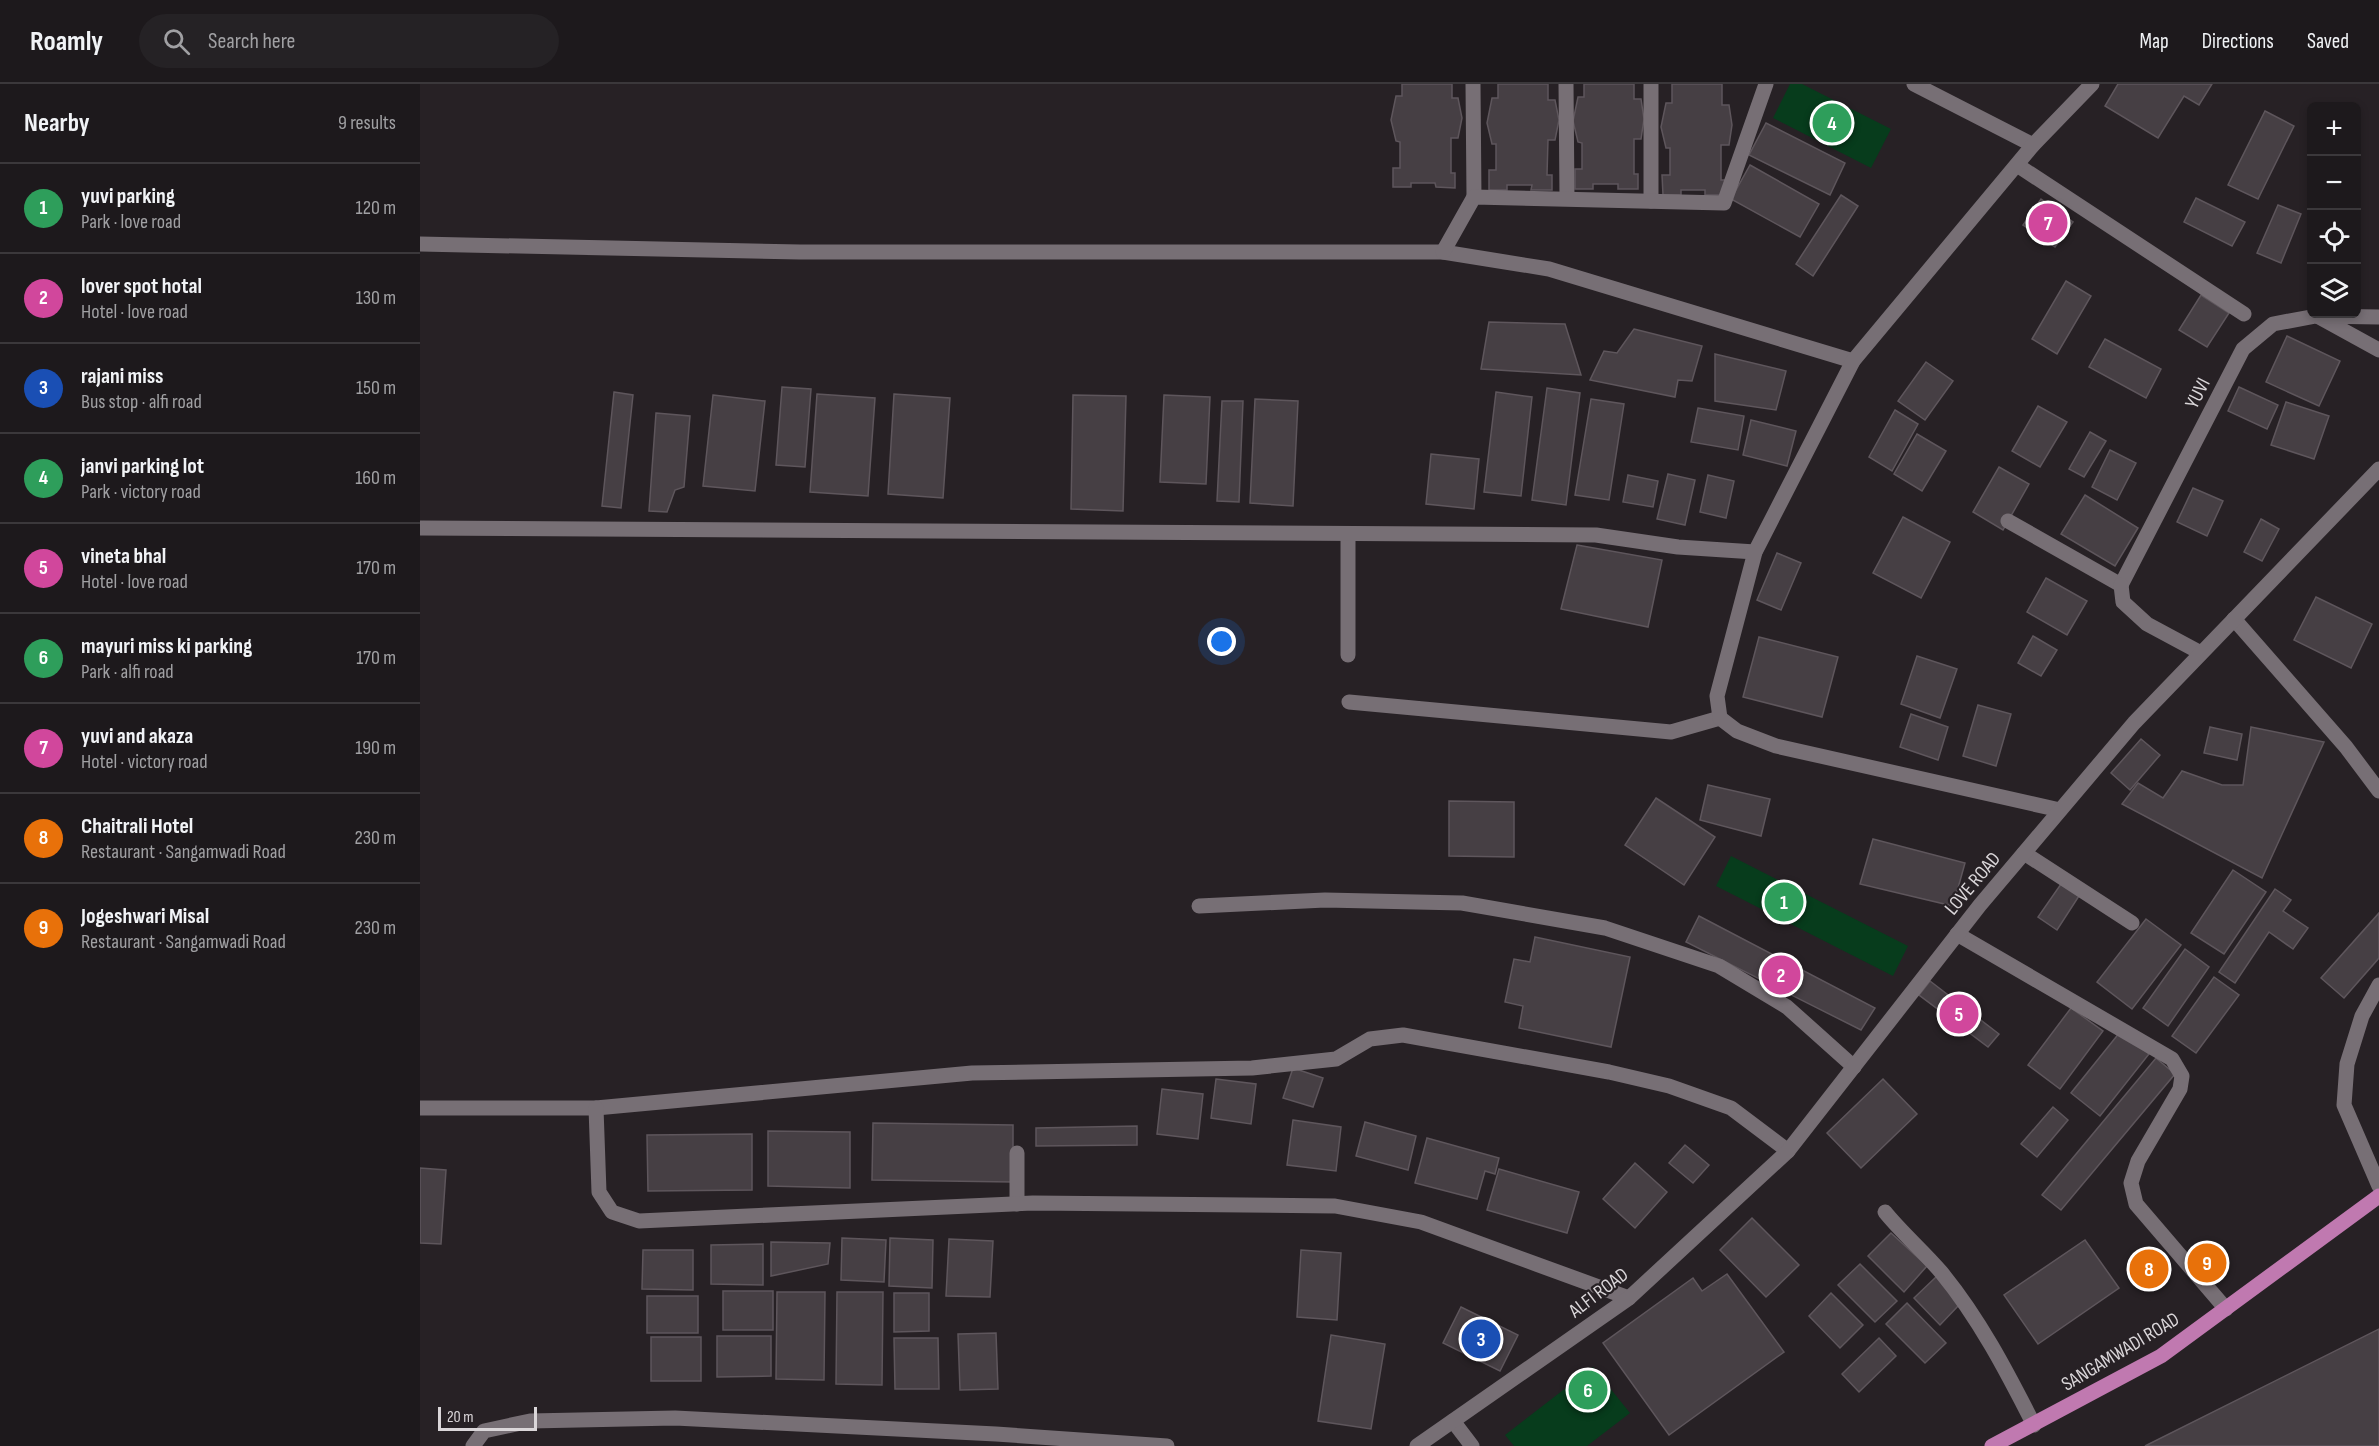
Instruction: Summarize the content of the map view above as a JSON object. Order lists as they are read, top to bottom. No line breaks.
{"streets":{"main road":["SANGAMWADI ROAD"],"street":["YUVI","LOVE ROAD","ALFI ROAD"]},"crossings":[["LOVE ROAD","ALFI ROAD"]],"scale_bar":"20 m","page":{"header":"Roamly","search":"Search here","nav":["Map","Directions","Saved"],"heading":["Nearby","9 results"],"pins":["4","7","1","2","5","9","8","3","6"],"map_buttons":["+","−"],"list":[{"mark":"1","name":"yuvi parking","note":"Park · love road","value":"120 m"},{"mark":"2","name":"lover spot hotal","note":"Hotel · love road","value":"130 m"},{"mark":"3","name":"rajani miss","note":"Bus stop · alfi road","value":"150 m"},{"mark":"4","name":"janvi parking lot","note":"Park · victory road","value":"160 m"},{"mark":"5","name":"vineta bhal","note":"Hotel · love road","value":"170 m"},{"mark":"6","name":"mayuri miss ki parking","note":"Park · alfi road","value":"170 m"},{"mark":"7","name":"yuvi and akaza","note":"Hotel · victory road","value":"190 m"},{"mark":"8","name":"Chaitrali Hotel","note":"Restaurant · Sangamwadi Road","value":"230 m"},{"mark":"9","name":"Jogeshwari Misal","note":"Restaurant · Sangamwadi Road","value":"230 m"}],"scale":"20 m"}}
